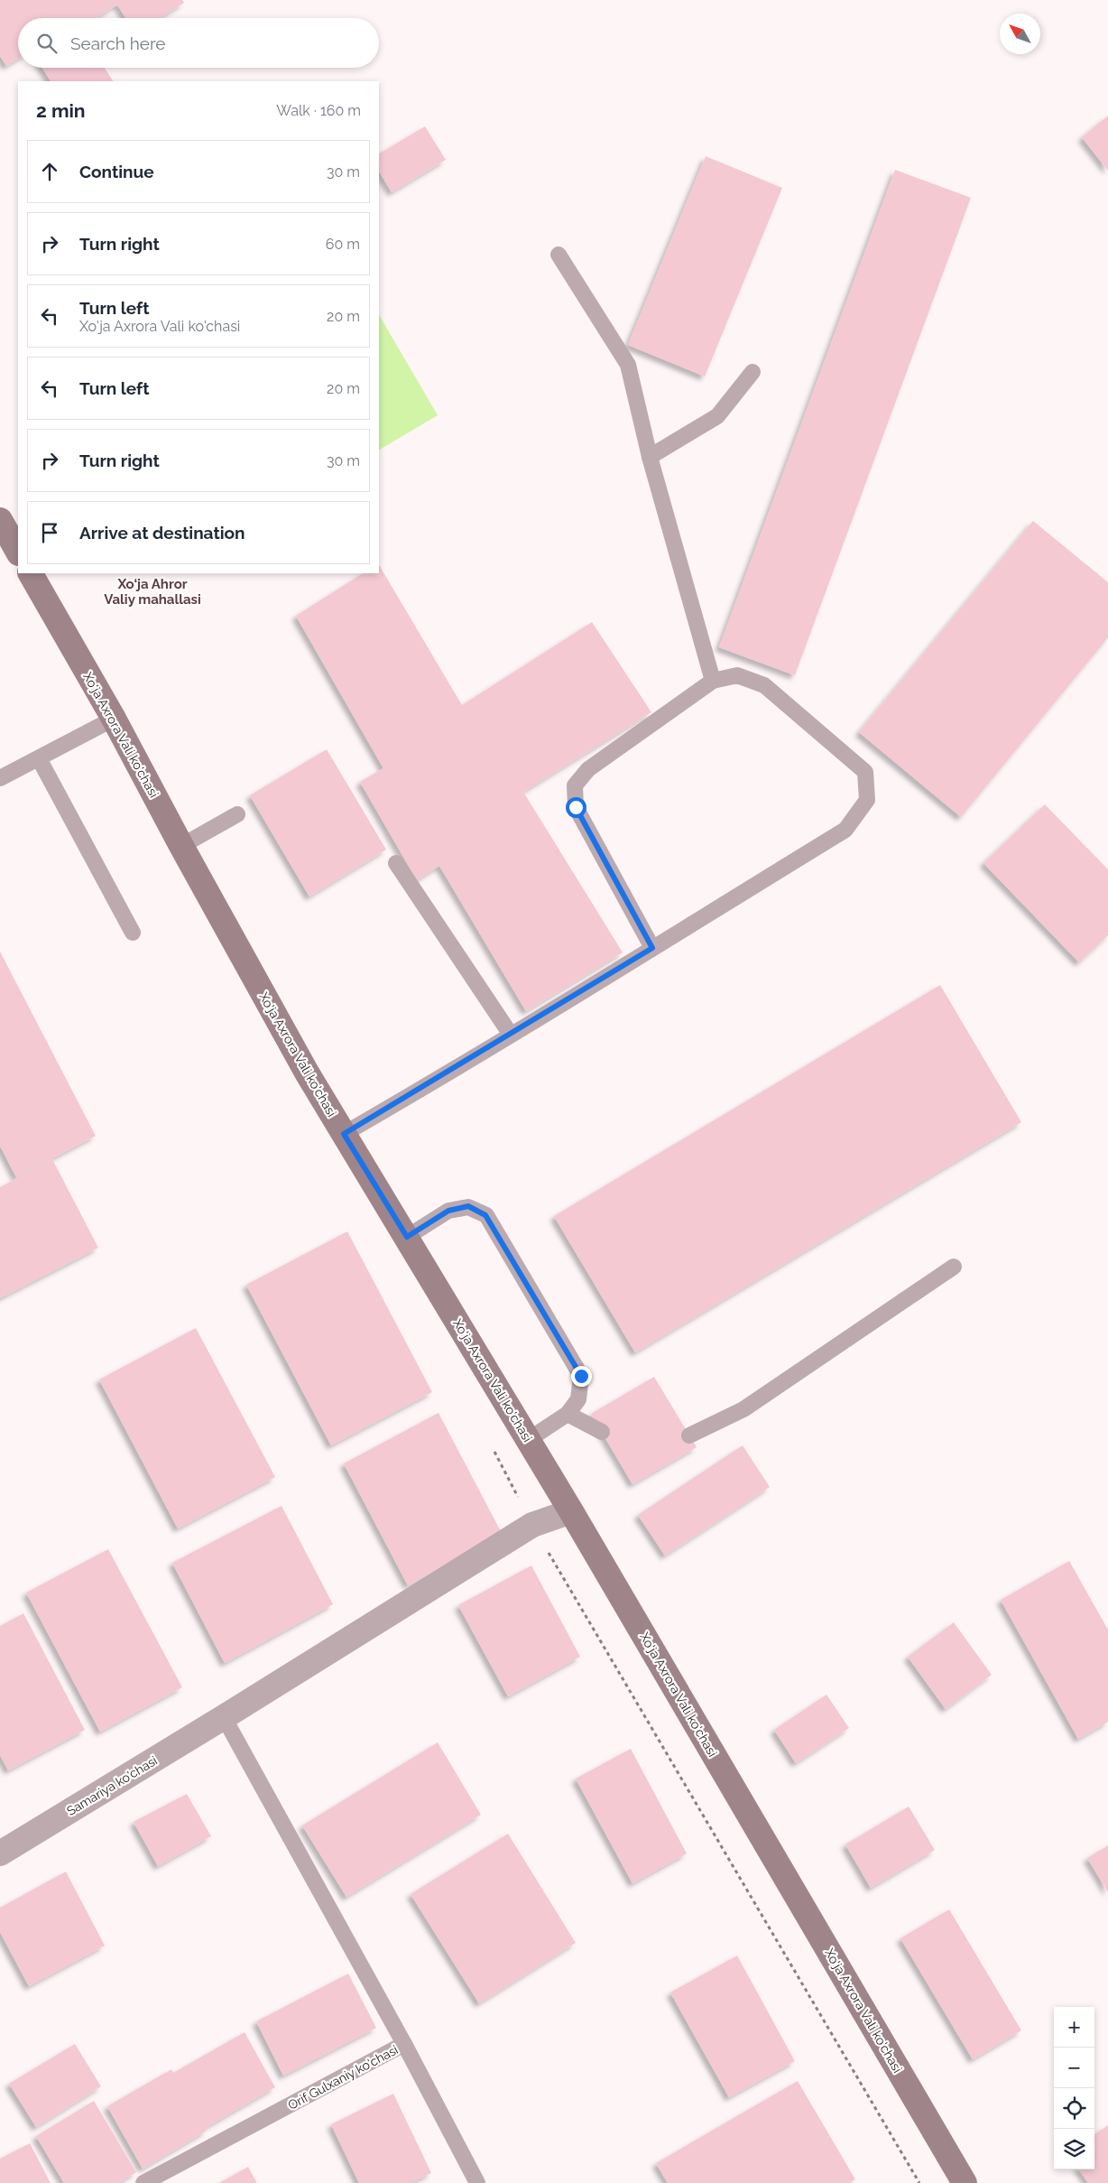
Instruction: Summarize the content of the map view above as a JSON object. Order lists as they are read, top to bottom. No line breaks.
{"streets":{"main road":["Xo'ja Axrora Vali ko'chasi"],"street":["Samariya ko'chasi"],"lane":["Orif Gulxaniy ko'chasi"]},"crossings":[["Xo'ja Axrora Vali ko'chasi","Samariya ko'chasi"]],"districts":["Xo‘ja Ahror Valiy mahallasi"],"north":"top left","page":{"search":"Search here","heading":["2 min","Walk · 160 m"],"list":[["Continue","30 m"],["Turn right","60 m"],["Turn left","Xo'ja Axrora Vali ko'chasi","20 m"],["Turn left","20 m"],["Turn right","30 m"],"Arrive at destination"],"map_buttons":["+","−"]}}
